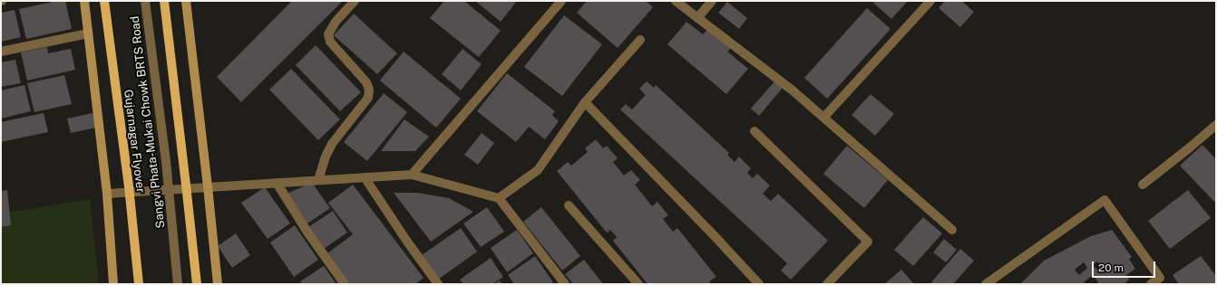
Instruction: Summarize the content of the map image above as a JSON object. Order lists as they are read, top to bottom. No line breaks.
{"streets":{"main road":["Gujarnagar Flyover"],"street":["Sangvi Phata-Mukai Chowk BRTS Road"]},"scale_bar":"20 m"}
